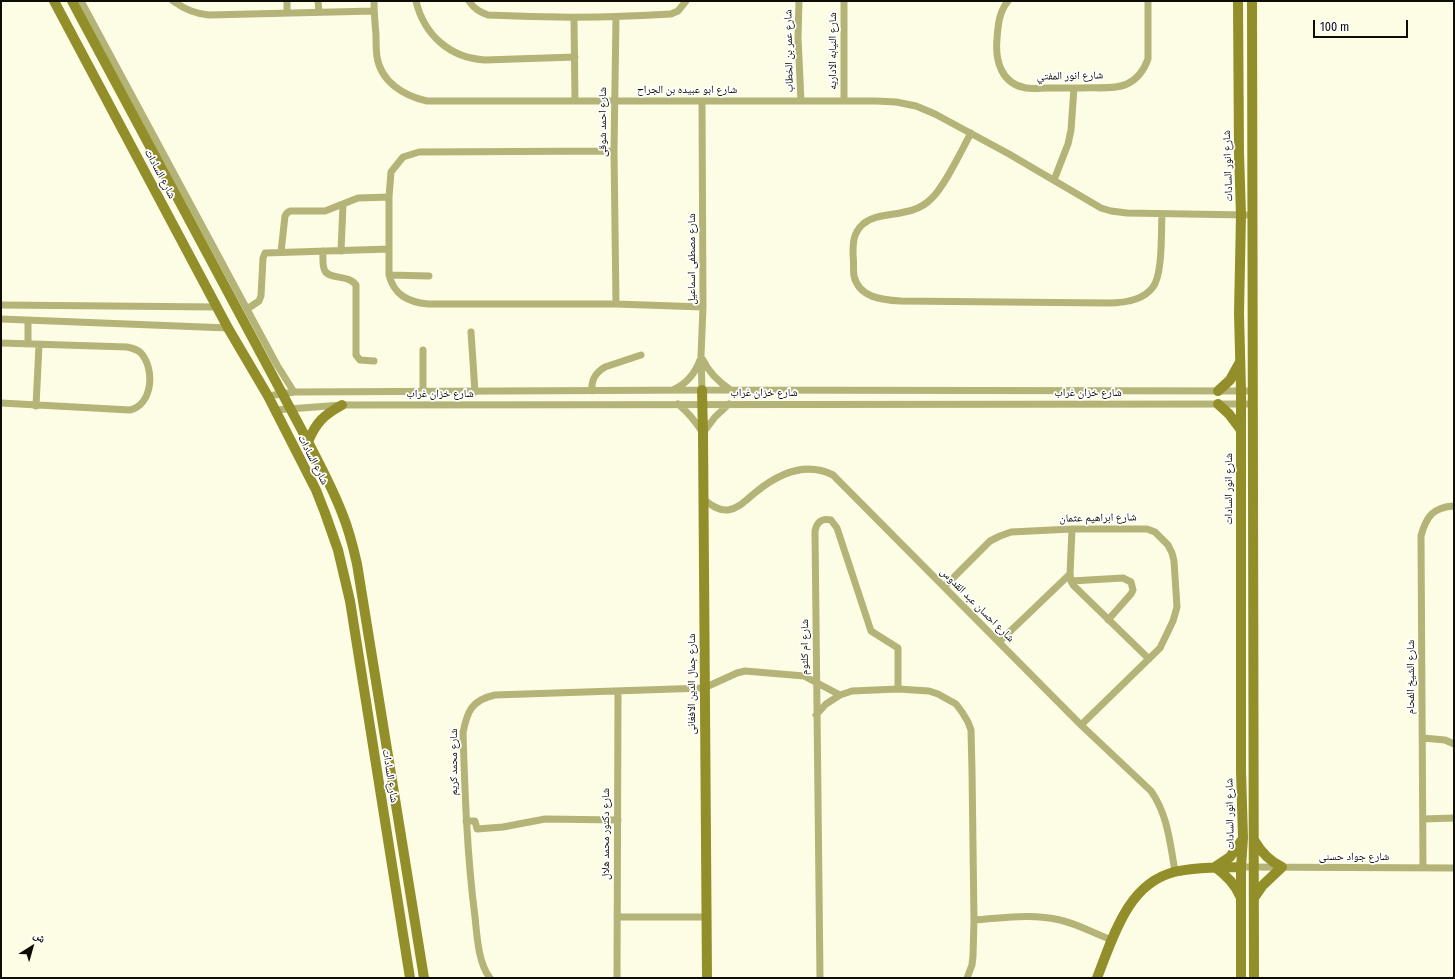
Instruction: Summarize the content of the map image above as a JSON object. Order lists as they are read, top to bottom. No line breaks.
{"streets":{"street":["شارع عمر بن الخطاب","شارع النيابه الاداريه","شارع انور المفتي","شارع ابو عبيده بن الجراح","شارع احمد شوقى","شارع انور السادات","شارع السادات","شارع مصطفى اسماعيل","شارع خزان غراب","شارع ابراهيم عثمان","شارع احسان عبد القدوس","شارع ام كلثوم","شارع الشيخ الفحام","شارع جمال الدين الافغانى","شارع محمد كريم","شارع دكتور محمد هلال","شارع جواد حسنى"]},"crossings":[["شارع عمر بن الخطاب","شارع ابو عبيده بن الجراح"],["شارع النيابه الاداريه","شارع ابو عبيده بن الجراح"],["شارع ابو عبيده بن الجراح","شارع احمد شوقى"],["شارع ابو عبيده بن الجراح","شارع انور السادات"],["شارع ابو عبيده بن الجراح","شارع مصطفى اسماعيل"],["شارع انور السادات","شارع خزان غراب"],["شارع انور السادات","شارع جواد حسنى"],["شارع السادات","شارع خزان غراب"],["شارع مصطفى اسماعيل","شارع خزان غراب"],["شارع مصطفى اسماعيل","شارع جمال الدين الافغانى"],["شارع خزان غراب","شارع جمال الدين الافغانى"],["شارع ابراهيم عثمان","شارع احسان عبد القدوس"],["شارع احسان عبد القدوس","شارع جمال الدين الافغانى"],["شارع الشيخ الفحام","شارع جواد حسنى"],["شارع جمال الدين الافغانى","شارع محمد كريم"],["شارع محمد كريم","شارع دكتور محمد هلال"]],"scale_bar":"100 m","north":"top right"}
